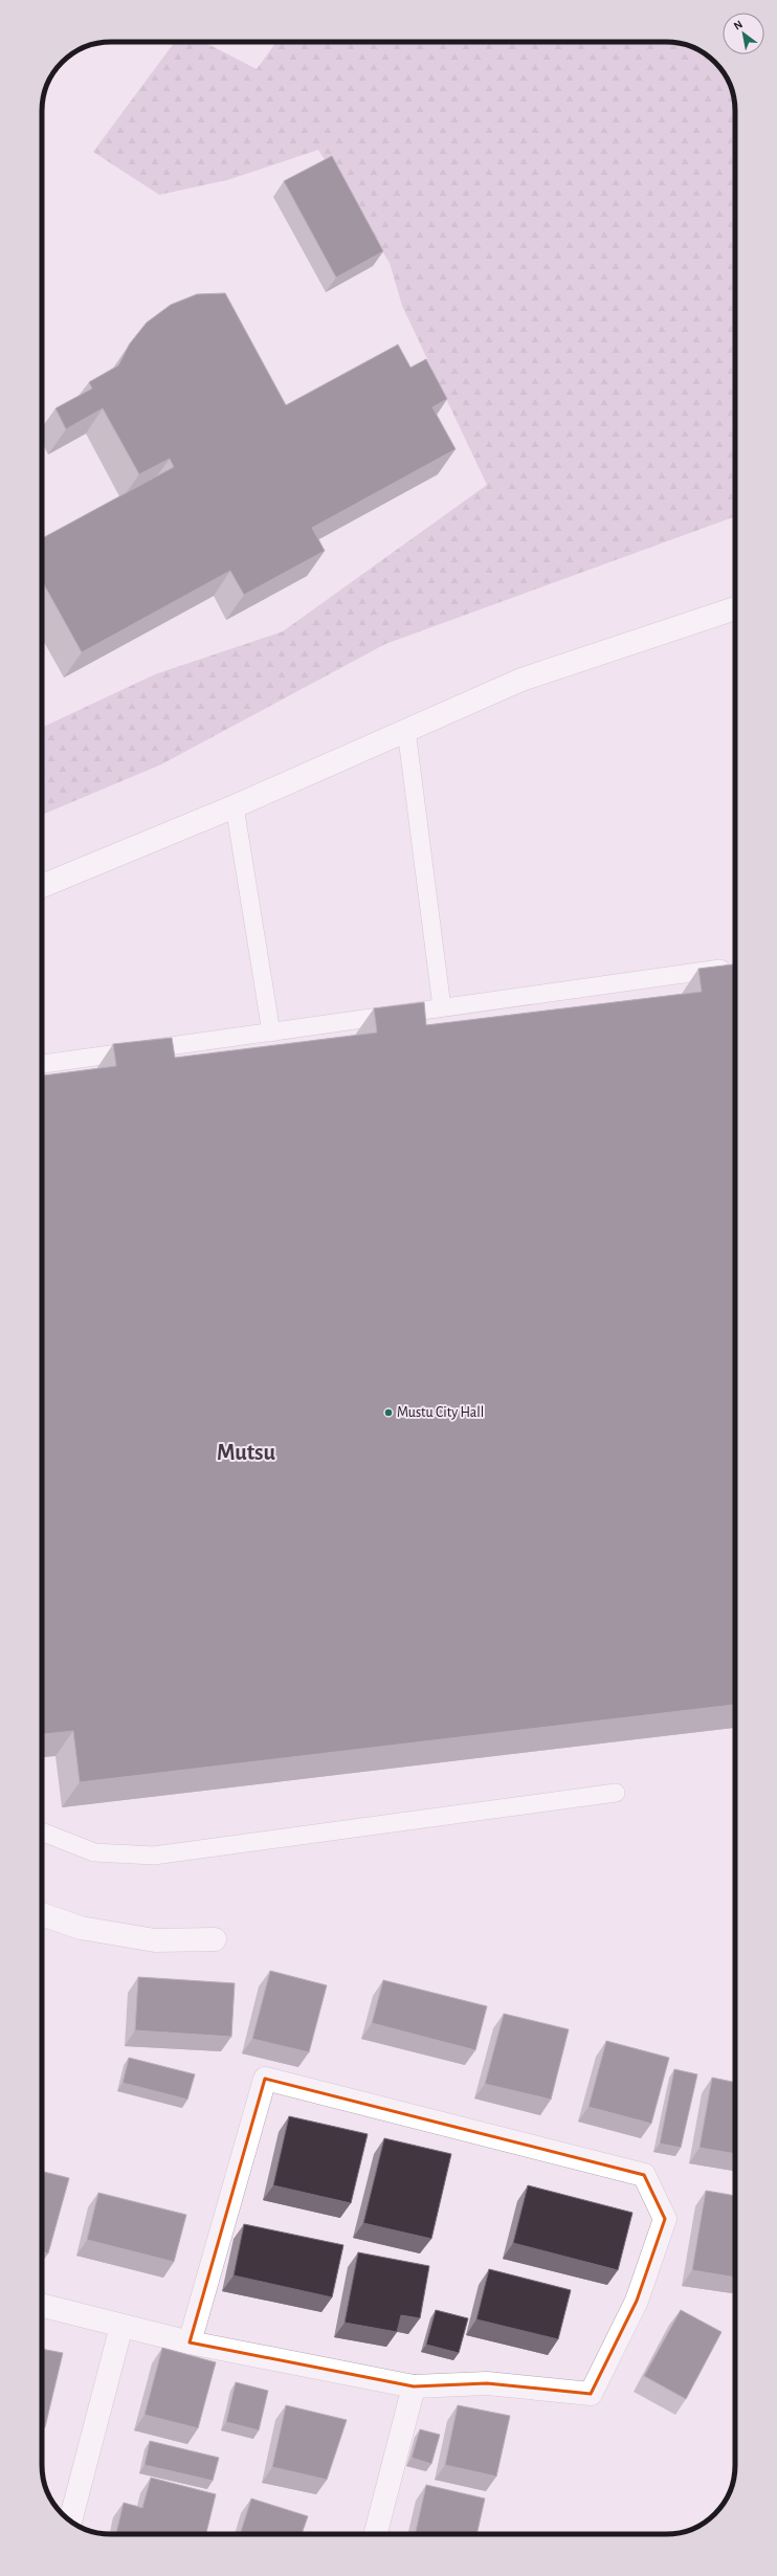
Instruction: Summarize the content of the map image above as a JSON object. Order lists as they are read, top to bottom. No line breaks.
{"districts":["Mutsu"],"places":["Mustu City Hall"],"north":"top left"}
